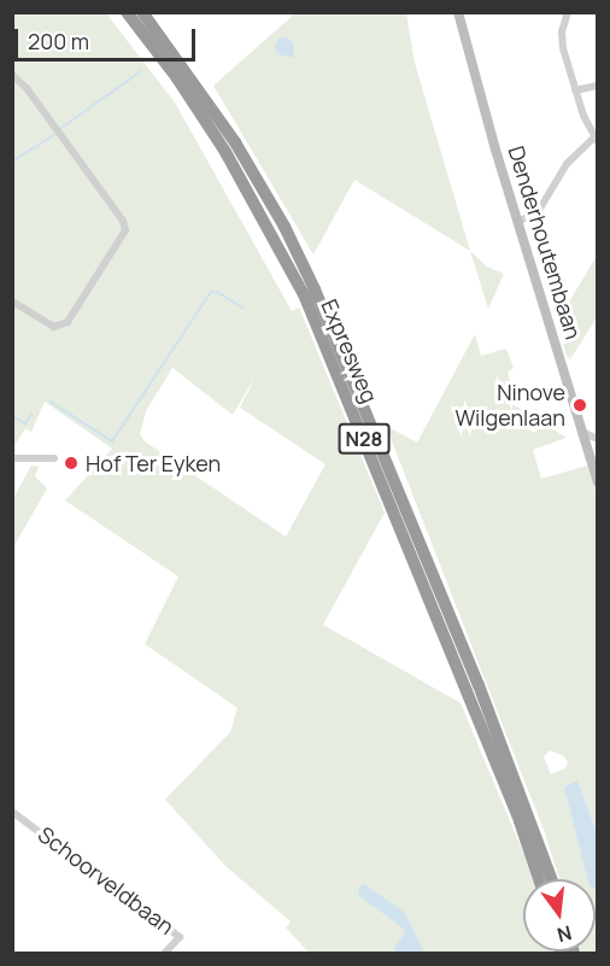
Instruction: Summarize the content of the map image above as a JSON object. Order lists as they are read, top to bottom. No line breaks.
{"streets":{"highway":["Expresweg","N28"],"street":["Denderhoutembaan","Schoorveldbaan"]},"places":["Ninove Wilgenlaan","Hof Ter Eyken"],"scale_bar":"200 m","north":"bottom"}
